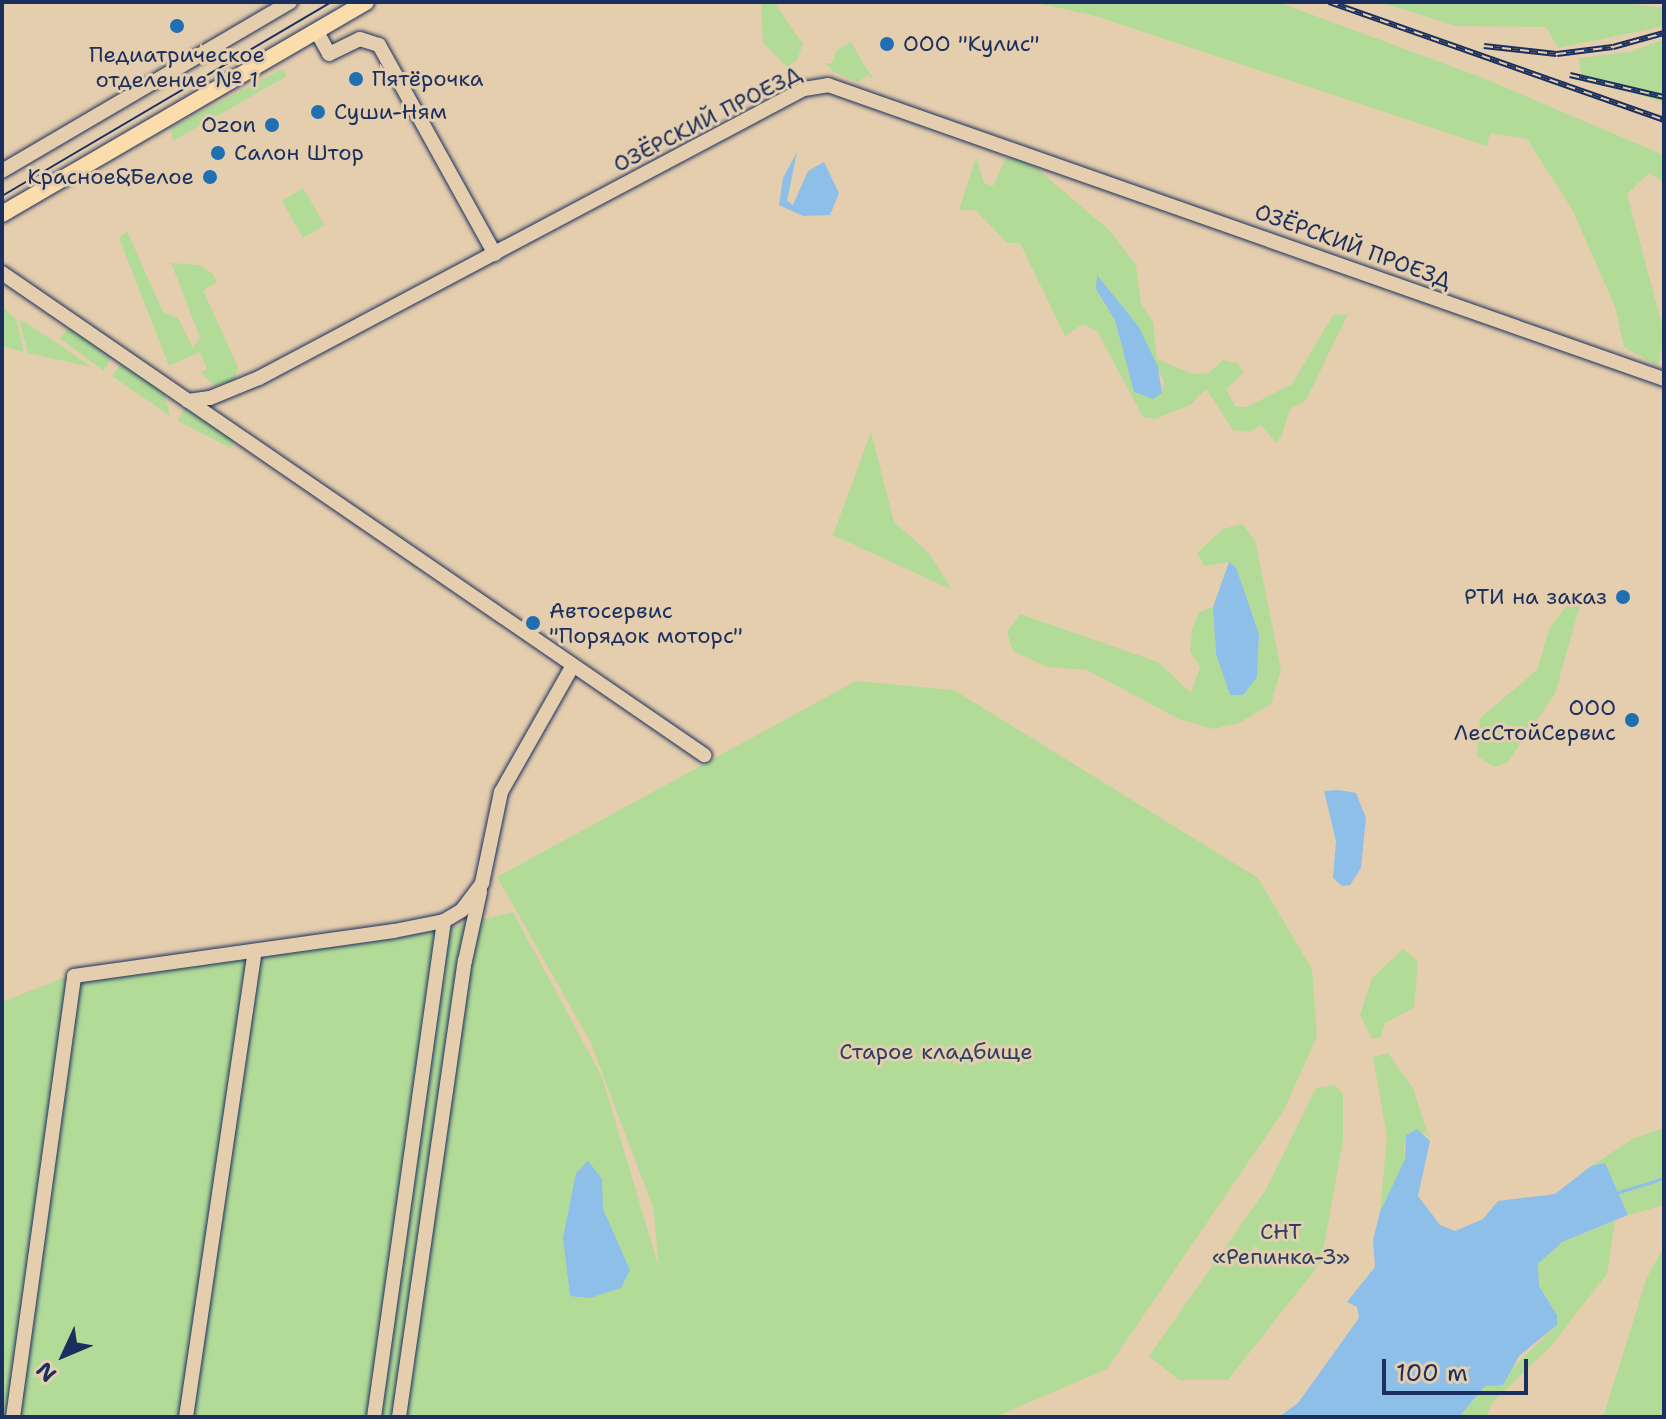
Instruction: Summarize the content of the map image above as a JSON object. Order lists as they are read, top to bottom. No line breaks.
{"streets":{"street":["ОЗЁРСКИЙ ПРОЕЗД"]},"parks":["Старое кладбище","СНТ «Репинка-3»"],"places":["Педиатрическое отделение № 1","ООО \"Кулис\"","Пятёрочка","Суши-Ням","Ozon","Салон Штор","Красное&Белое","РТИ на заказ","Автосервис \"Порядок моторс\"","ООО ЛесСтойСервис"],"scale_bar":"100 m","north":"bottom left"}
